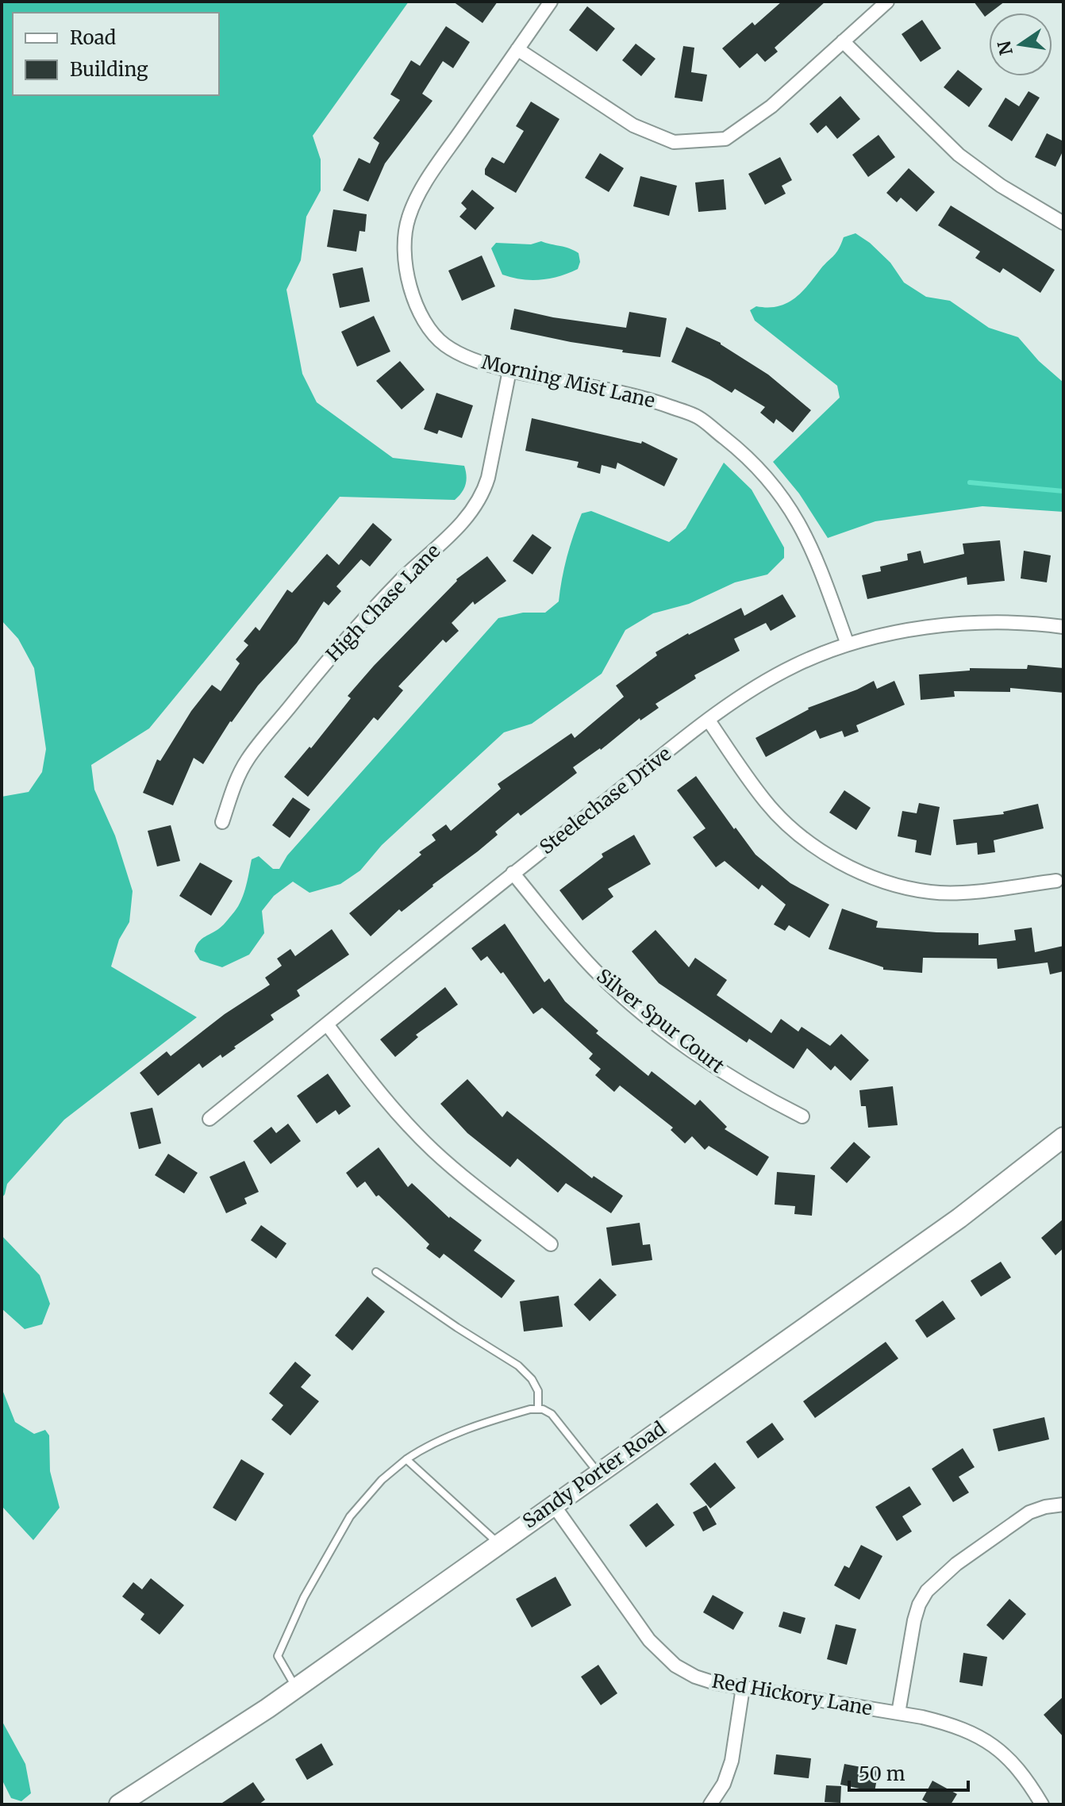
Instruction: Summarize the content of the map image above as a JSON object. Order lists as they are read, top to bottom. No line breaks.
{"streets":{"street":["Morning Mist Lane","High Chase Lane","Steelechase Drive","Silver Spur Court","Sandy Porter Road","Red Hickory Lane"]},"crossings":[["Morning Mist Lane","High Chase Lane"],["Morning Mist Lane","Steelechase Drive"],["Steelechase Drive","Silver Spur Court"],["Sandy Porter Road","Red Hickory Lane"]],"legend":["Road","Building"],"scale_bar":"50 m","north":"left"}
